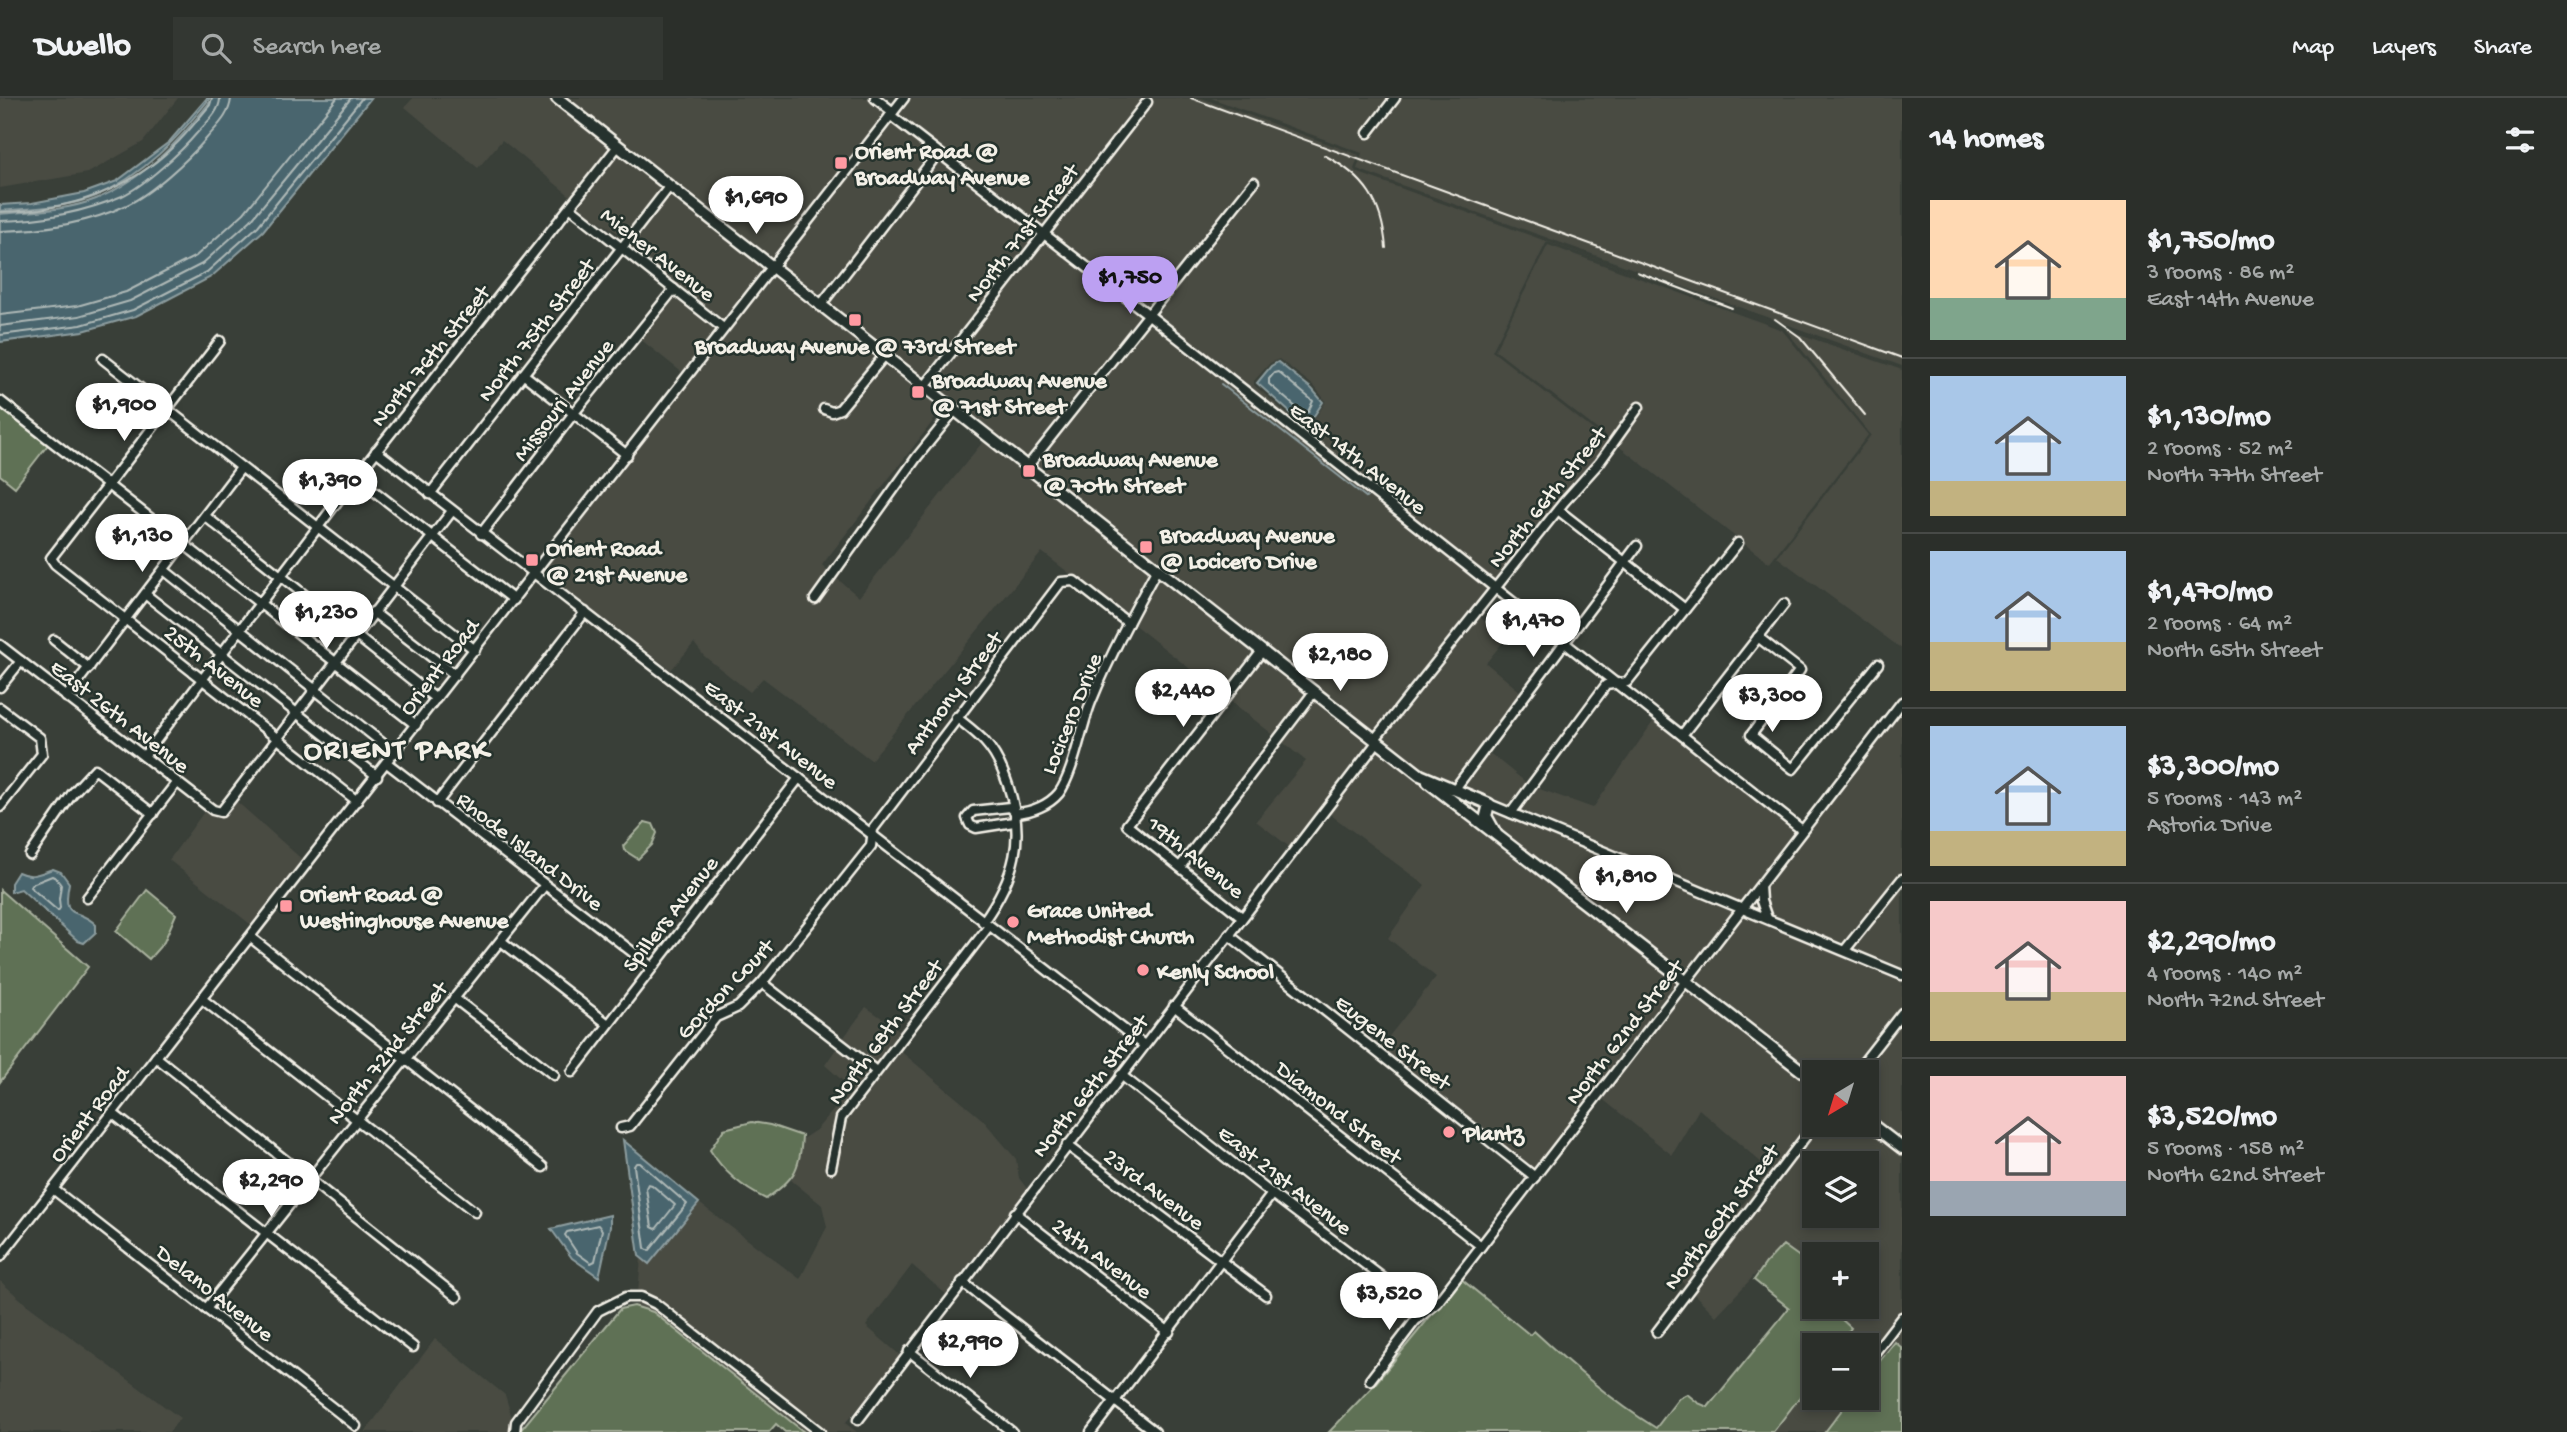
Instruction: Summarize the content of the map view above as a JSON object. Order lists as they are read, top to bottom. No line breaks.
{"streets":{"street":["North 71st Street","Miener Avenue","North 75th Street","North 76th Street","Missouri Avenue","East 14th Avenue","North 66th Street","25th Avenue","Orient Road","Anthony Street","Locicero Drive","East 26th Avenue","East 21st Avenue","Rhode Island Drive","19th Avenue","Spillers Avenue","Gordon Court","North 68th Street","North 62nd Street","Eugene Street","North 72nd Street","Diamond Street","23rd Avenue","North 60th Street","24th Avenue","Delano Avenue"]},"crossings":[["North 71st Street","East 14th Avenue"],["Miener Avenue","North 75th Street"],["Miener Avenue","North 76th Street"],["Miener Avenue","Missouri Avenue"],["Miener Avenue","Orient Road"],["North 75th Street","East 21st Avenue"],["North 76th Street","25th Avenue"],["North 76th Street","East 26th Avenue"],["North 76th Street","East 21st Avenue"],["Missouri Avenue","East 21st Avenue"],["East 14th Avenue","North 66th Street"],["East 14th Avenue","Orient Road"],["East 14th Avenue","North 62nd Street"],["North 66th Street","East 21st Avenue"],["North 66th Street","19th Avenue"],["North 66th Street","Eugene Street"],["North 66th Street","Diamond Street"],["North 66th Street","23rd Avenue"],["North 66th Street","24th Avenue"],["25th Avenue","Orient Road"],["25th Avenue","East 26th Avenue"],["Orient Road","East 21st Avenue"],["Orient Road","Rhode Island Drive"],["Orient Road","Delano Avenue"],["Anthony Street","Locicero Drive"],["Anthony Street","East 21st Avenue"],["Anthony Street","Gordon Court"],["Anthony Street","North 68th Street"],["Locicero Drive","North 68th Street"],["East 21st Avenue","Spillers Avenue"],["East 21st Avenue","Gordon Court"],["East 21st Avenue","North 68th Street"],["East 21st Avenue","North 62nd Street"],["Rhode Island Drive","Spillers Avenue"],["Rhode Island Drive","North 72nd Street"],["North 62nd Street","Eugene Street"],["North 62nd Street","Diamond Street"],["North 72nd Street","Delano Avenue"]],"districts":["ORIENT PARK"],"places":{"transit":["Orient Road @ Broadway Avenue","Broadway Avenue @ 73rd Street","Broadway Avenue @ 71st Street","Broadway Avenue @ 70th Street","Broadway Avenue @ Locicero Drive","Orient Road @ 21st Avenue","Orient Road @ Westinghouse Avenue"],"other":["Grace United Methodist Church","Kenly School","Plantz"]},"north":"bottom left","page":{"header":"Dwello","search":"Search here","nav":["Map","Layers","Share"],"heading":"14 homes","price":["$1,690","$1,750","$1,900","$1,390","$1,130","$1,230","$1,470","$2,180","$2,440","$3,300","$1,810","$2,290","$3,520","$2,990"],"list":[{"name":"$1,750/mo","note":"3 rooms · 86 m² · East 14th Avenue"},{"name":"$1,130/mo","note":"2 rooms · 52 m² · North 77th Street"},{"name":"$1,470/mo","note":"2 rooms · 64 m² · North 65th Street"},{"name":"$3,300/mo","note":"5 rooms · 143 m² · Astoria Drive"},{"name":"$2,290/mo","note":"4 rooms · 140 m² · North 72nd Street"},{"name":"$3,520/mo","note":"5 rooms · 158 m² · North 62nd Street"}],"map_buttons":["+","−"]}}
